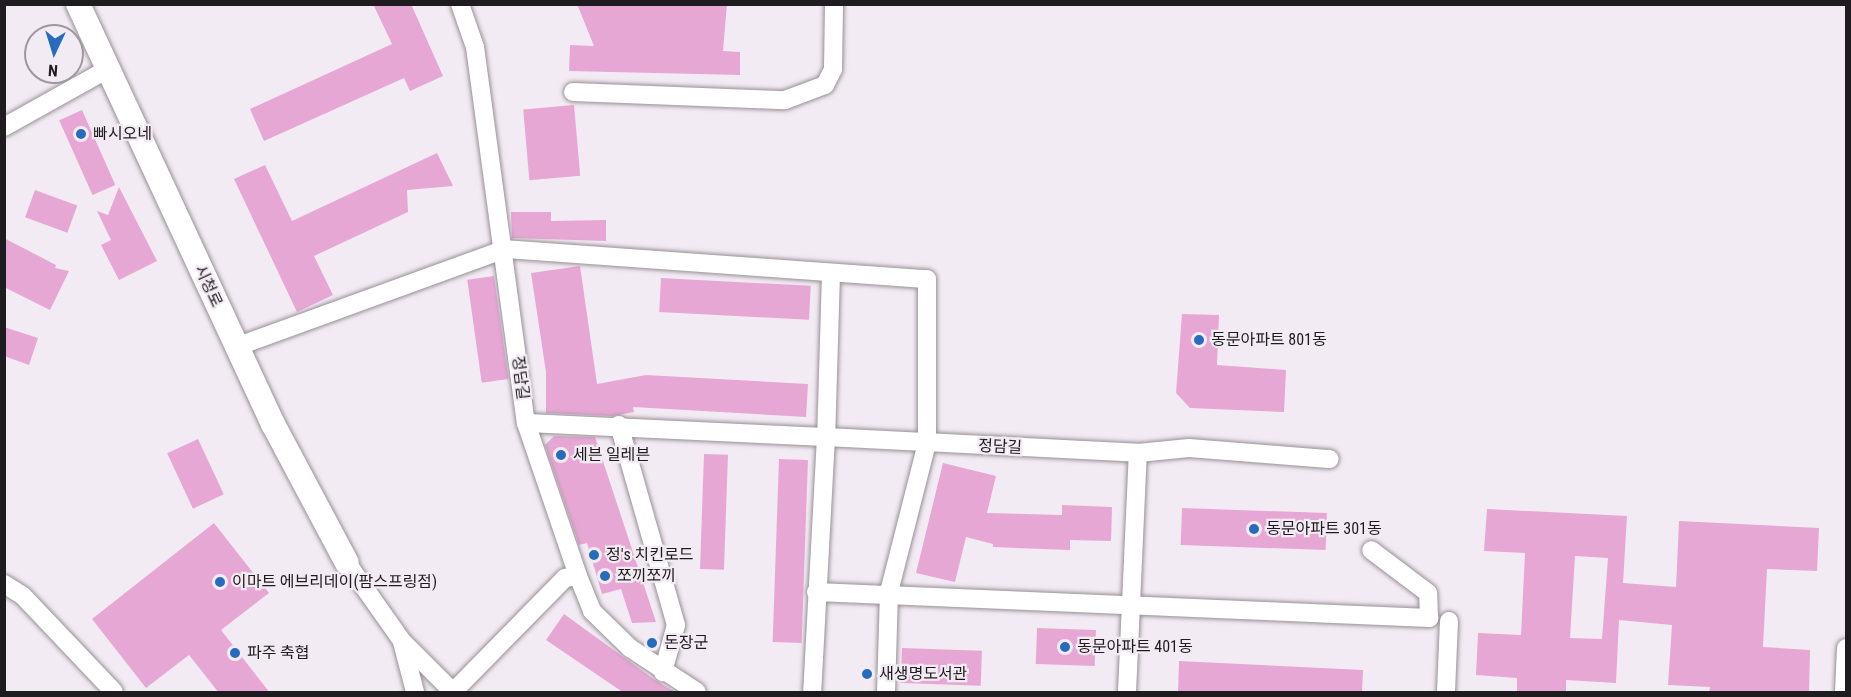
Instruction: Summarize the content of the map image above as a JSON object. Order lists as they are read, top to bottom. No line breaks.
{"streets":{"street":["시청로","정담길"]},"places":["빠시오네","동문아파트 801동","세븐 일레븐","동문아파트 301동","정's 치킨로드","쪼끼쪼끼","이마트 에브리데이(팜스프링점)","돈장군","동문아파트 401동","파주 축협","새생명도서관"],"north":"bottom"}
